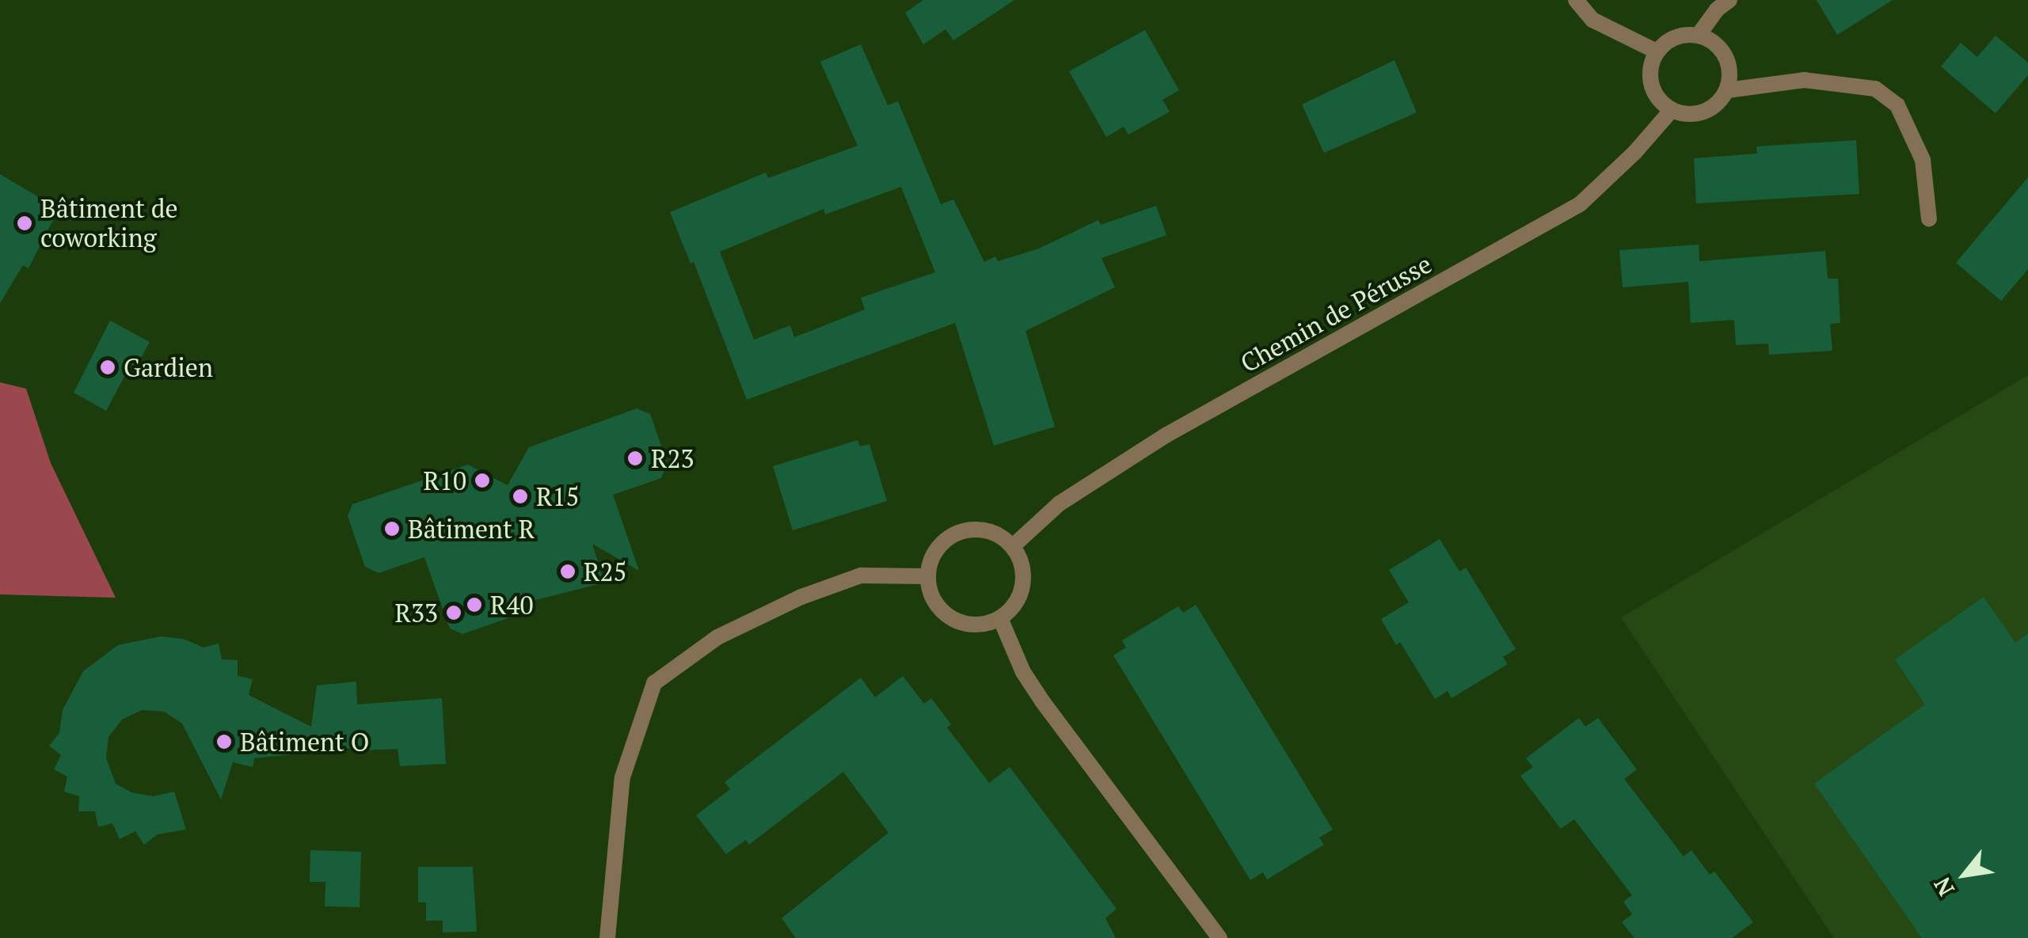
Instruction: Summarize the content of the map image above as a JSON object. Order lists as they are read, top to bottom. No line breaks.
{"streets":{"street":["Chemin de Pérusse"]},"places":["Bâtiment de coworking","Gardien","R23","R10","R15","Bâtiment R","R25","R40","R33","Bâtiment O"],"north":"bottom left"}
